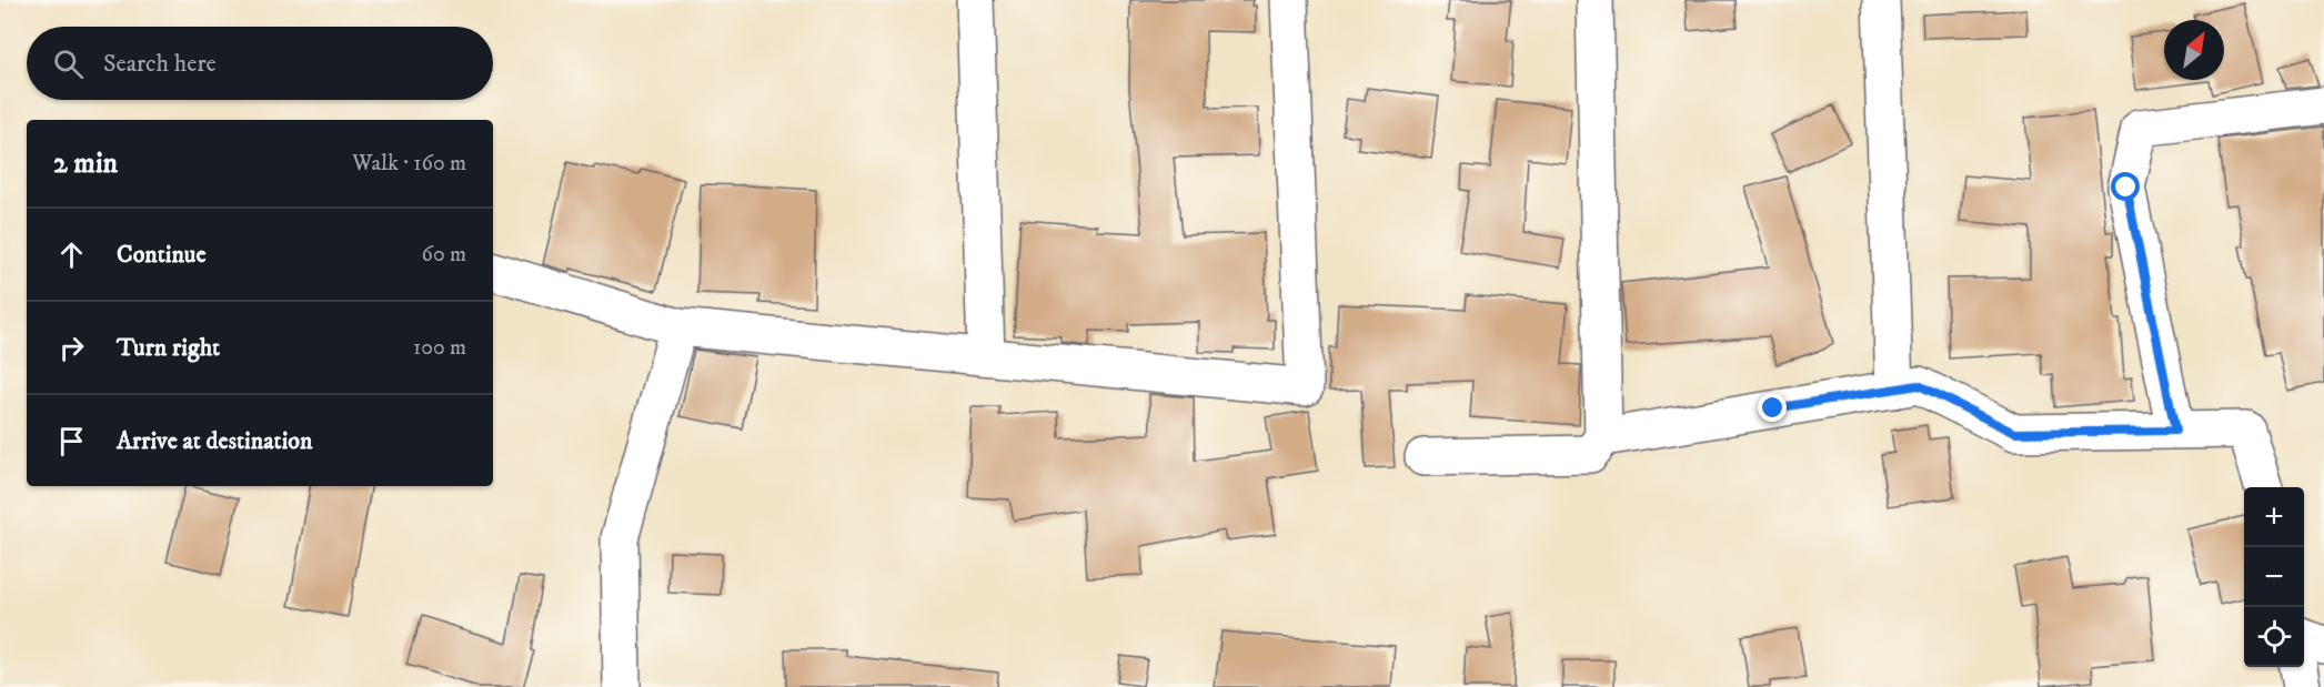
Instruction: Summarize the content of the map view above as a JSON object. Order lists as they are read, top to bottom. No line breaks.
{"north":"top right","page":{"search":"Search here","heading":["2 min","Walk · 160 m"],"list":[["Continue","60 m"],["Turn right","100 m"],"Arrive at destination"],"map_buttons":["+","−"]}}
